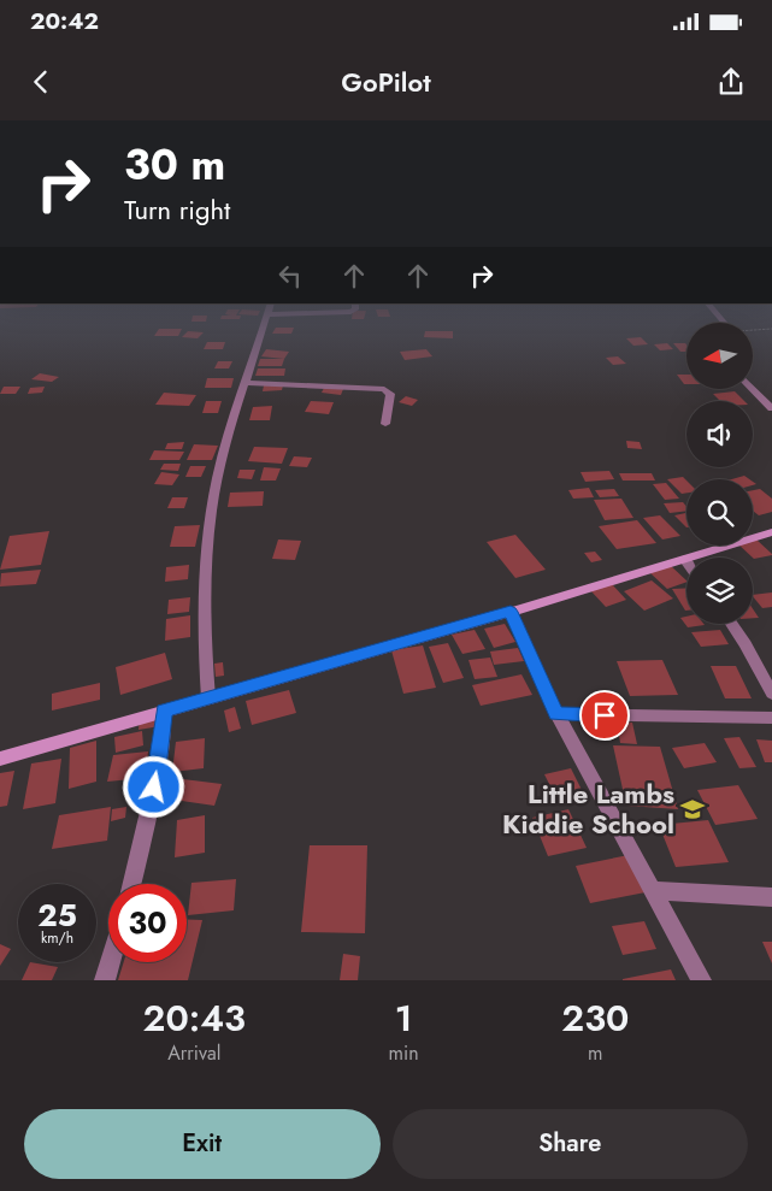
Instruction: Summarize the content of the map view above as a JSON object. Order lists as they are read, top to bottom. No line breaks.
{"places":{"school or university":["Little Lambs Kiddie School"]},"north":"left","page":{"status":"20:42","header":"GoPilot","turn":["30 m","Turn right"],"speed":"25 km/h","limit":"30","eta":["20:43","Arrival","1","min","230","m"],"buttons":["Exit","Share"]}}
